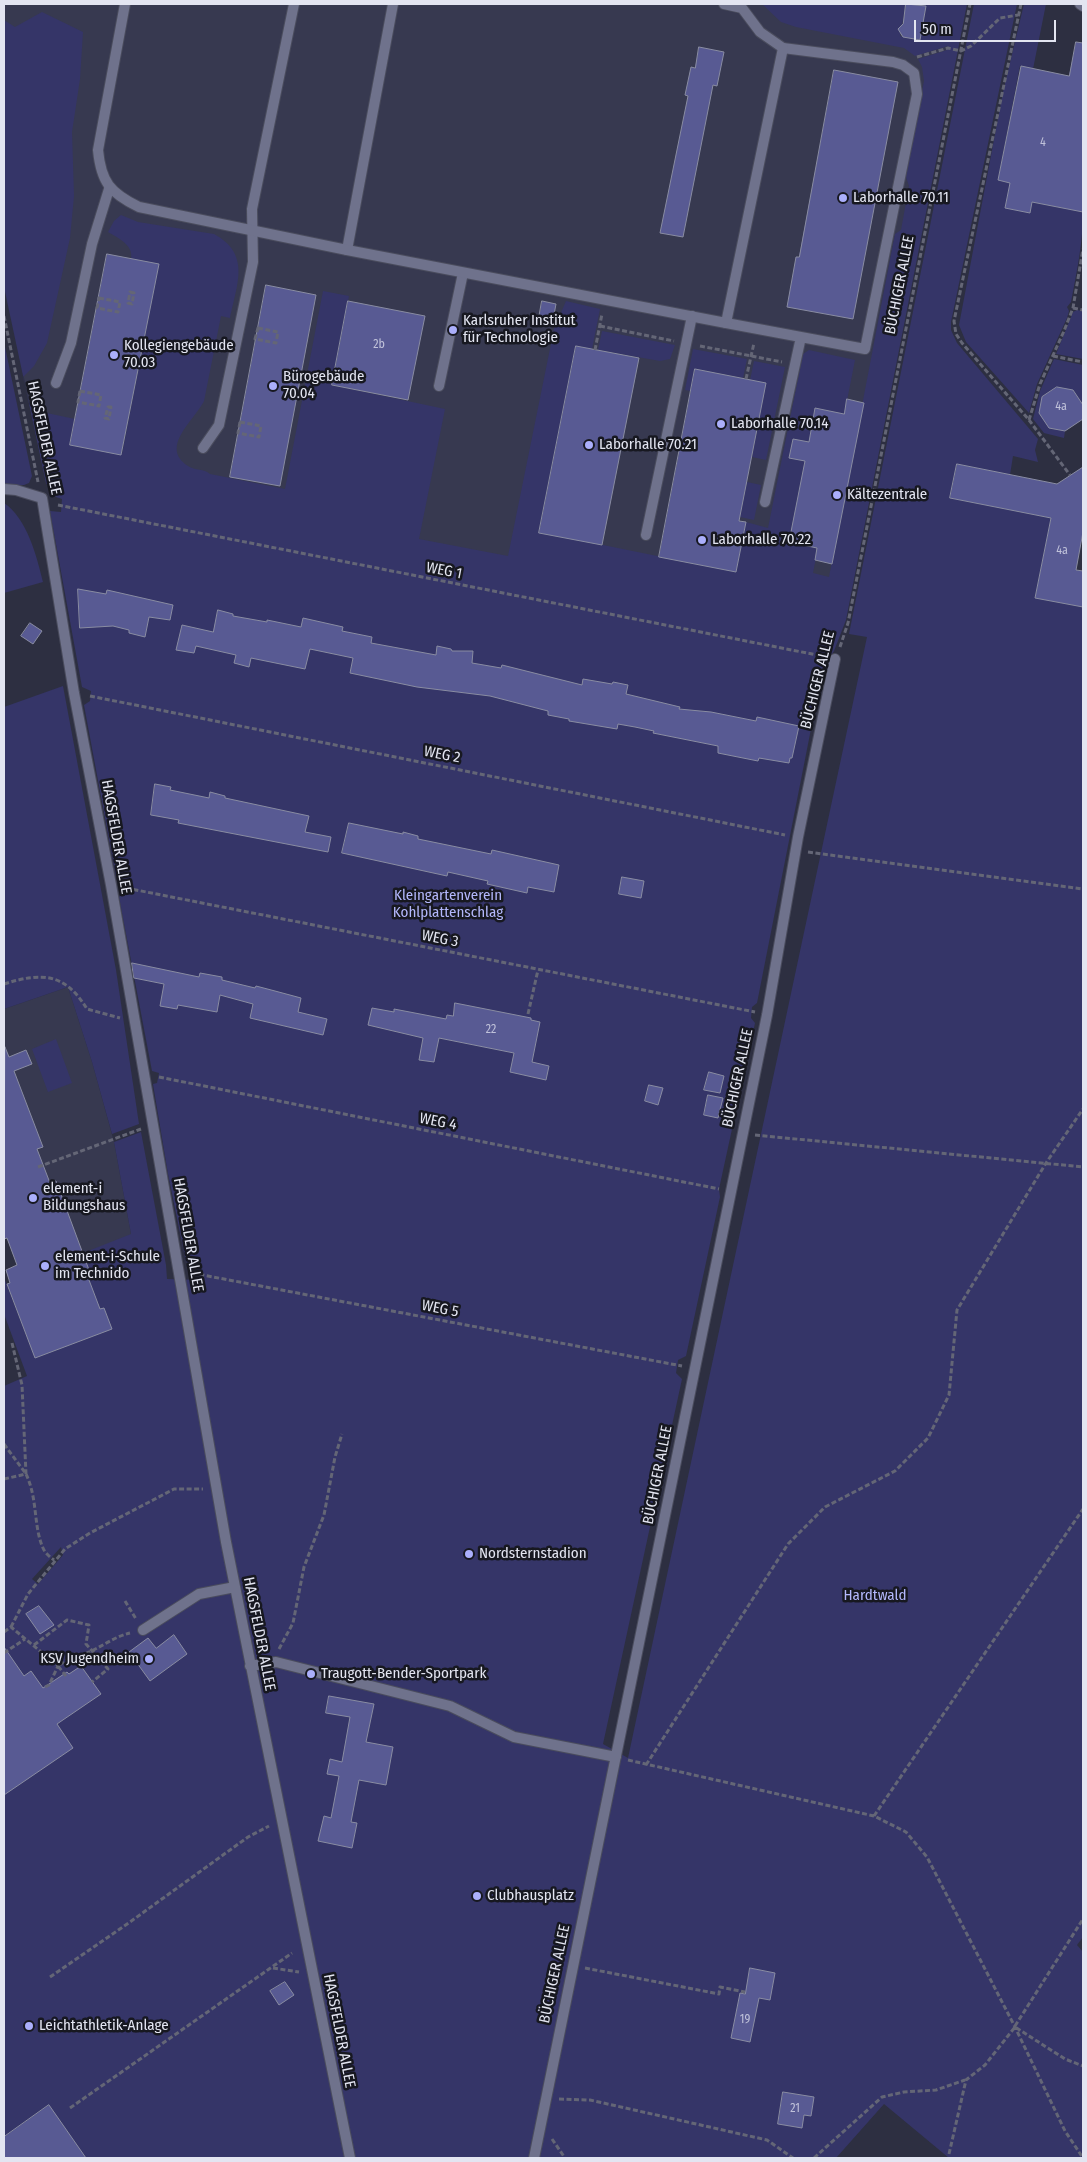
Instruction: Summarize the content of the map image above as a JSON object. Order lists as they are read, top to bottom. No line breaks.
{"streets":{"street":["BÜCHIGER ALLEE","HAGSFELDER ALLEE"],"path":["WEG 1","WEG 2","WEG 3","WEG 4","WEG 5"]},"crossings":[["BÜCHIGER ALLEE","WEG 4"],["HAGSFELDER ALLEE","WEG 4"]],"parks":["Kleingartenverein Kohlplattenschlag","Hardtwald"],"places":["Laborhalle 70.11","Karlsruher Institut für Technologie","Kollegiengebäude 70.03","Bürogebäude 70.04","Laborhalle 70.14","Laborhalle 70.21","Kältezentrale","Laborhalle 70.22","element-i Bildungshaus","element-i-Schule im Technido","Nordsternstadion","KSV Jugendheim","Traugott-Bender-Sportpark","Clubhausplatz","Leichtathletik-Anlage"],"house_numbers":["4","2b","4a","4a","22","19","21"],"scale_bar":"50 m"}
